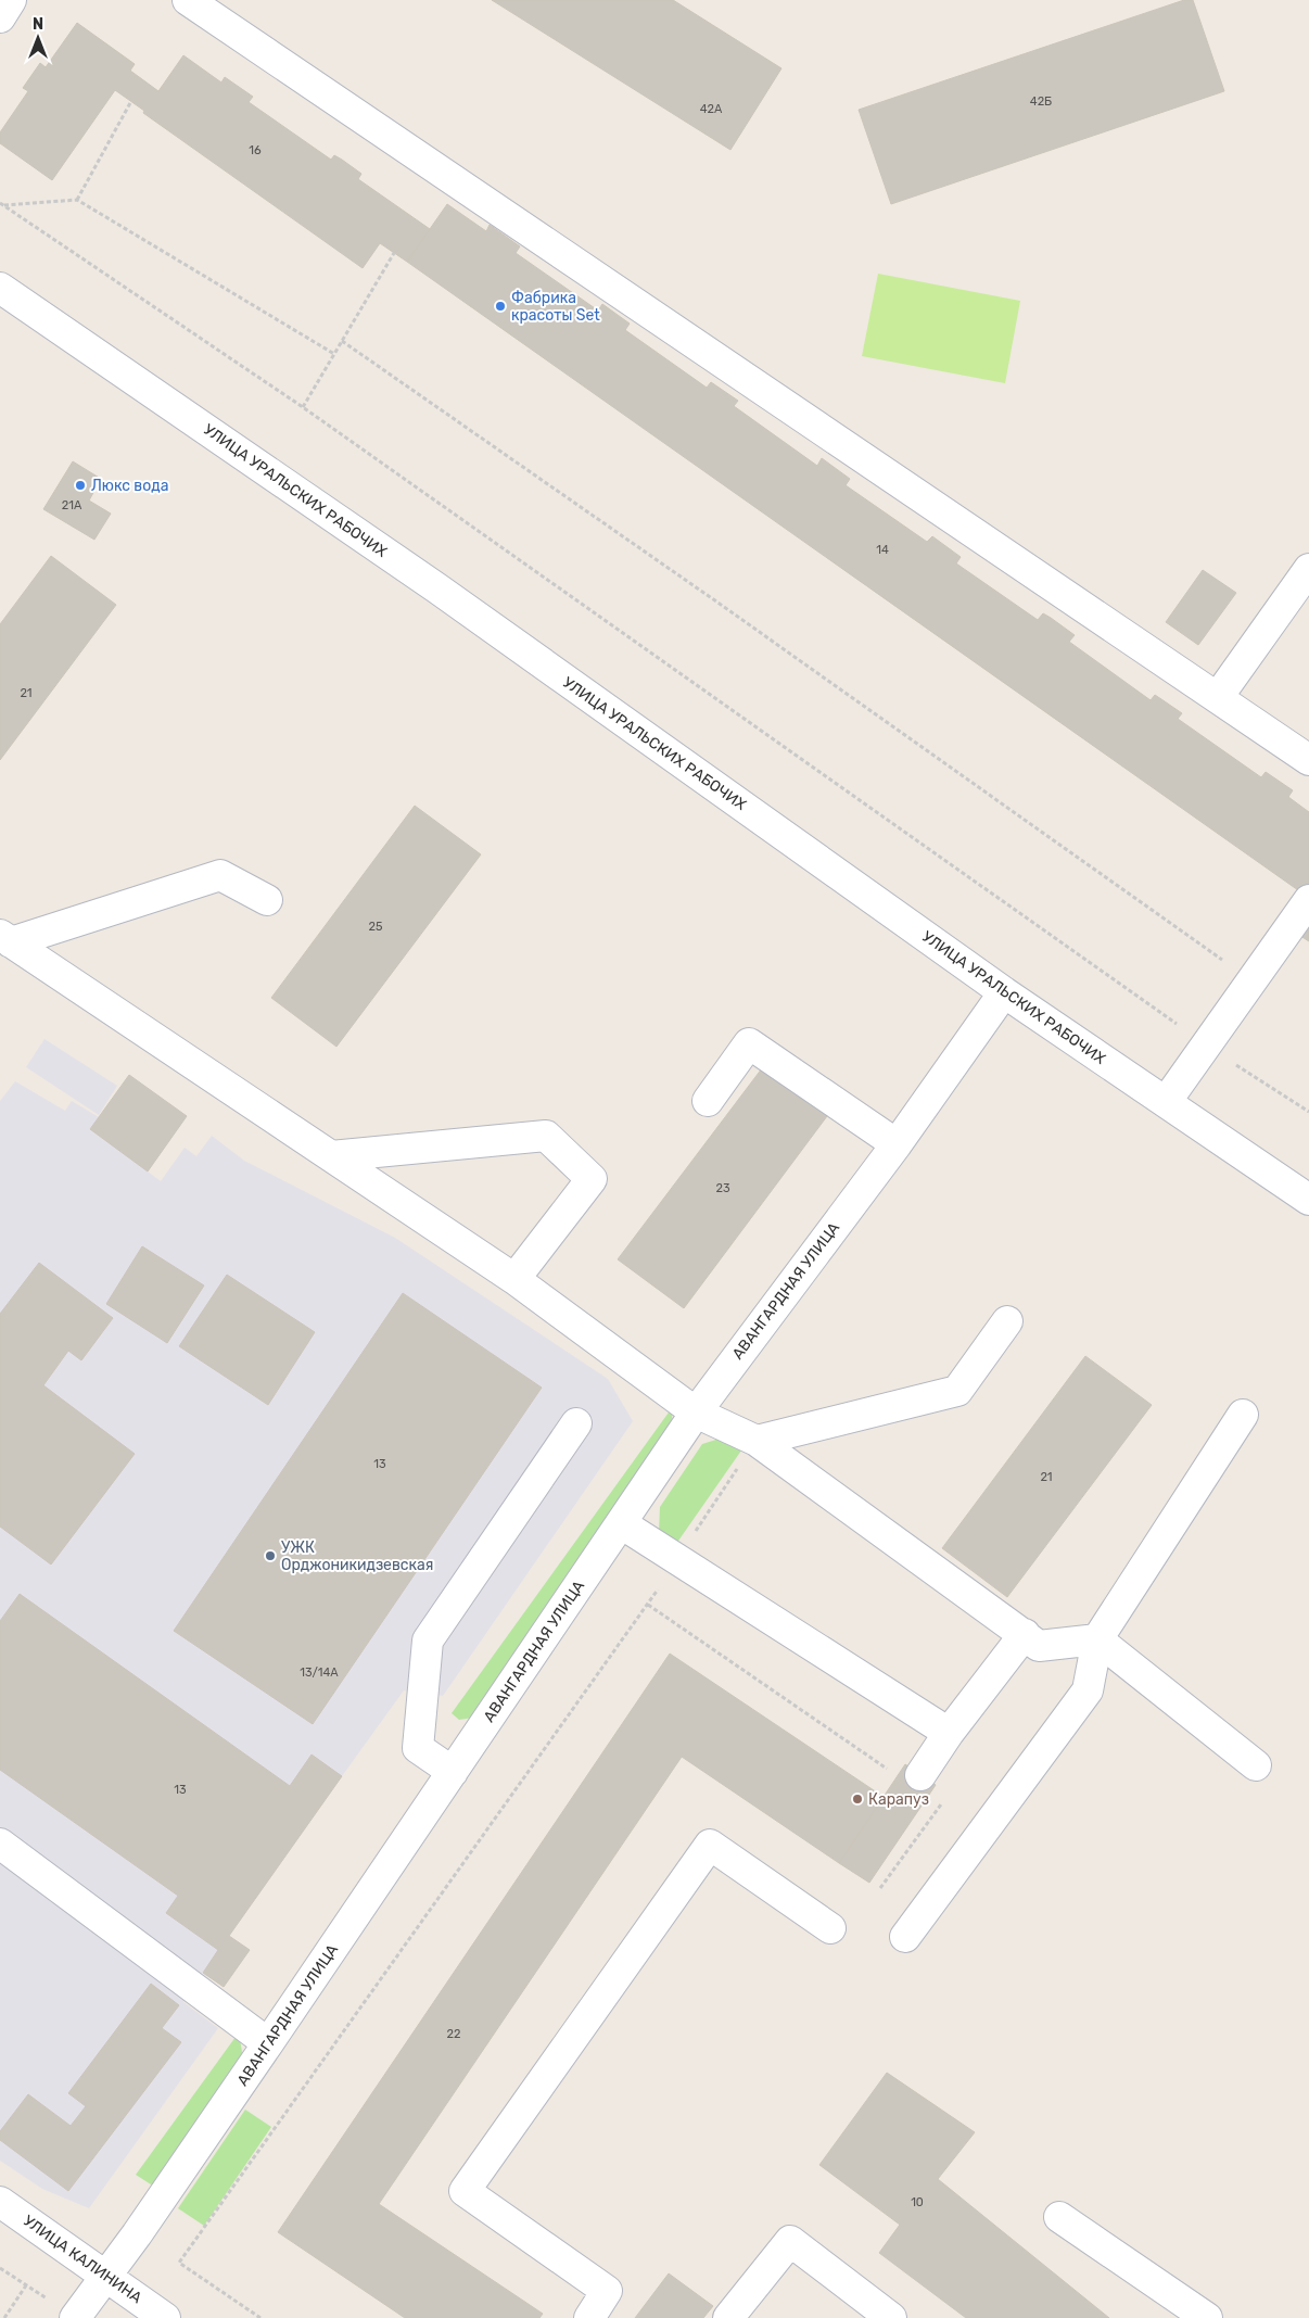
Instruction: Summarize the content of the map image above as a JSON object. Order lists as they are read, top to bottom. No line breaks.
{"streets":{"street":["УЛИЦА УРАЛЬСКИХ РАБОЧИХ","АВАНГАРДНАЯ УЛИЦА","УЛИЦА КАЛИНИНА"]},"crossings":[["УЛИЦА УРАЛЬСКИХ РАБОЧИХ","АВАНГАРДНАЯ УЛИЦА"],["АВАНГАРДНАЯ УЛИЦА","УЛИЦА КАЛИНИНА"]],"places":["Фабрика красоты Set","Люкс вода","УЖК Орджоникидзевская","Карапуз"],"house_numbers":["42Б","42А","16","21А","14","21","25","23","13","21","13/14А","13","22","10"],"north":"top"}
